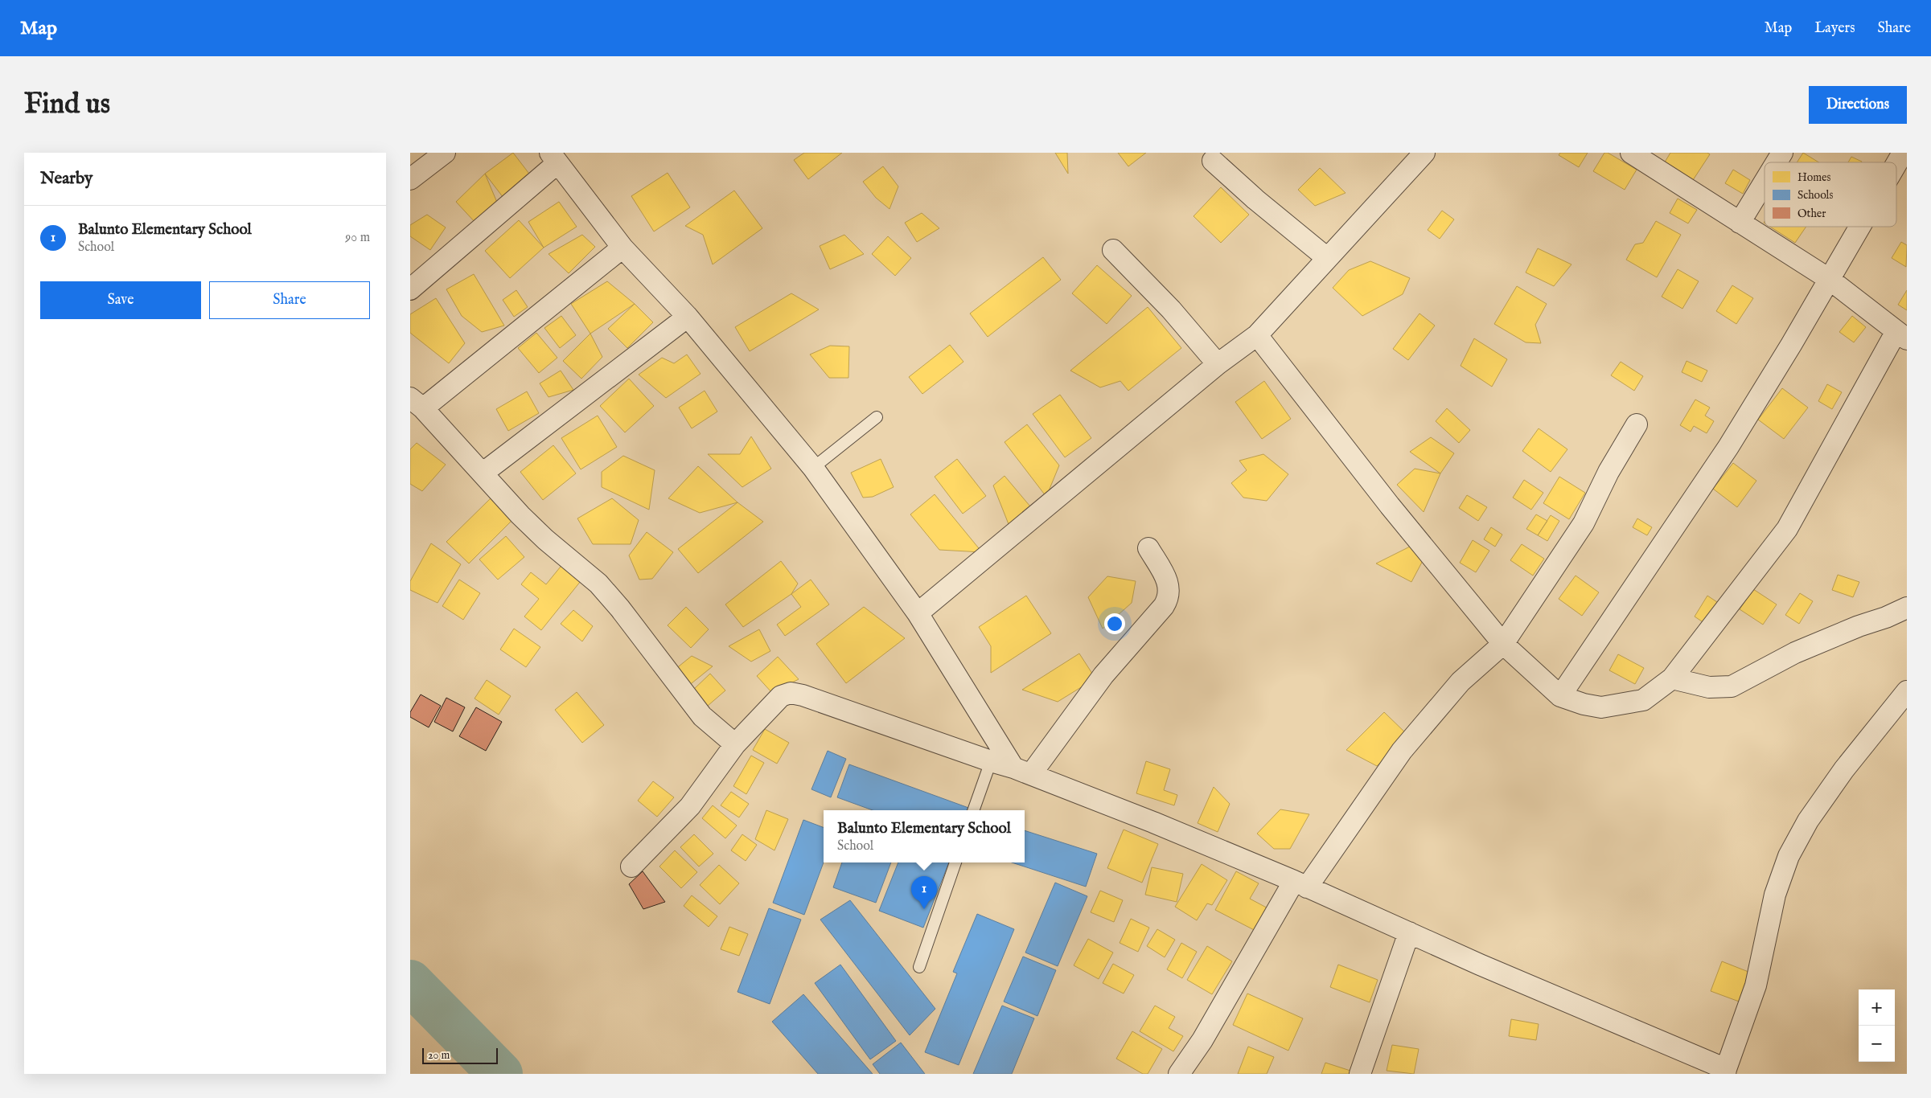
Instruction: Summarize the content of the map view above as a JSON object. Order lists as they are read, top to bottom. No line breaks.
{"legend":["Homes","Schools","Other"],"scale_bar":"20 m","page":{"header":"Map","nav":["Map","Layers","Share"],"buttons":["Directions",["Save","Share"]],"title":"Find us","heading":"Nearby","list":[{"mark":"1","name":"Balunto Elementary School","note":"School","value":"90 m"}],"popup":["Balunto Elementary School","School"],"pins":"1","map_buttons":["+","−"],"scale":"20 m"}}
